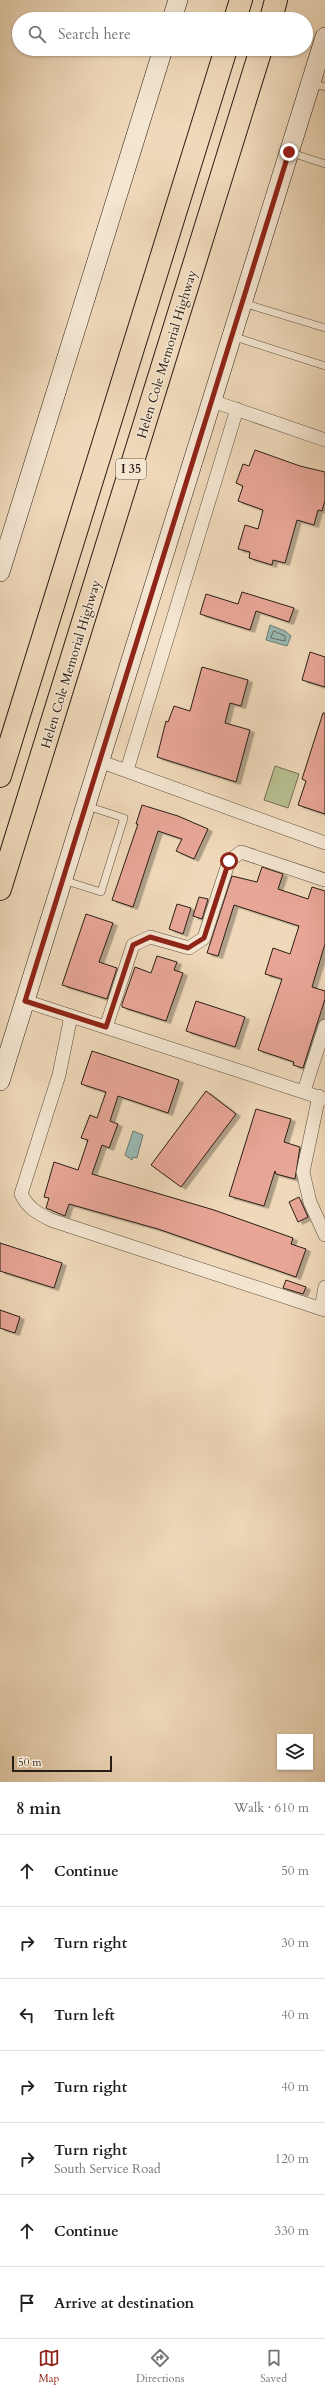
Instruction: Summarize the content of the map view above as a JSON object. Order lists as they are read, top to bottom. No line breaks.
{"streets":{"highway":["Helen Cole Memorial Highway","I 35"]},"scale_bar":"50 m","page":{"search":"Search here","scale":"50 m","heading":["8 min","Walk · 610 m"],"list":[["Continue","50 m"],["Turn right","30 m"],["Turn left","40 m"],["Turn right","40 m"],["Turn right","South Service Road","120 m"],["Continue","330 m"],"Arrive at destination"],"nav":["Map","Directions","Saved"]}}
